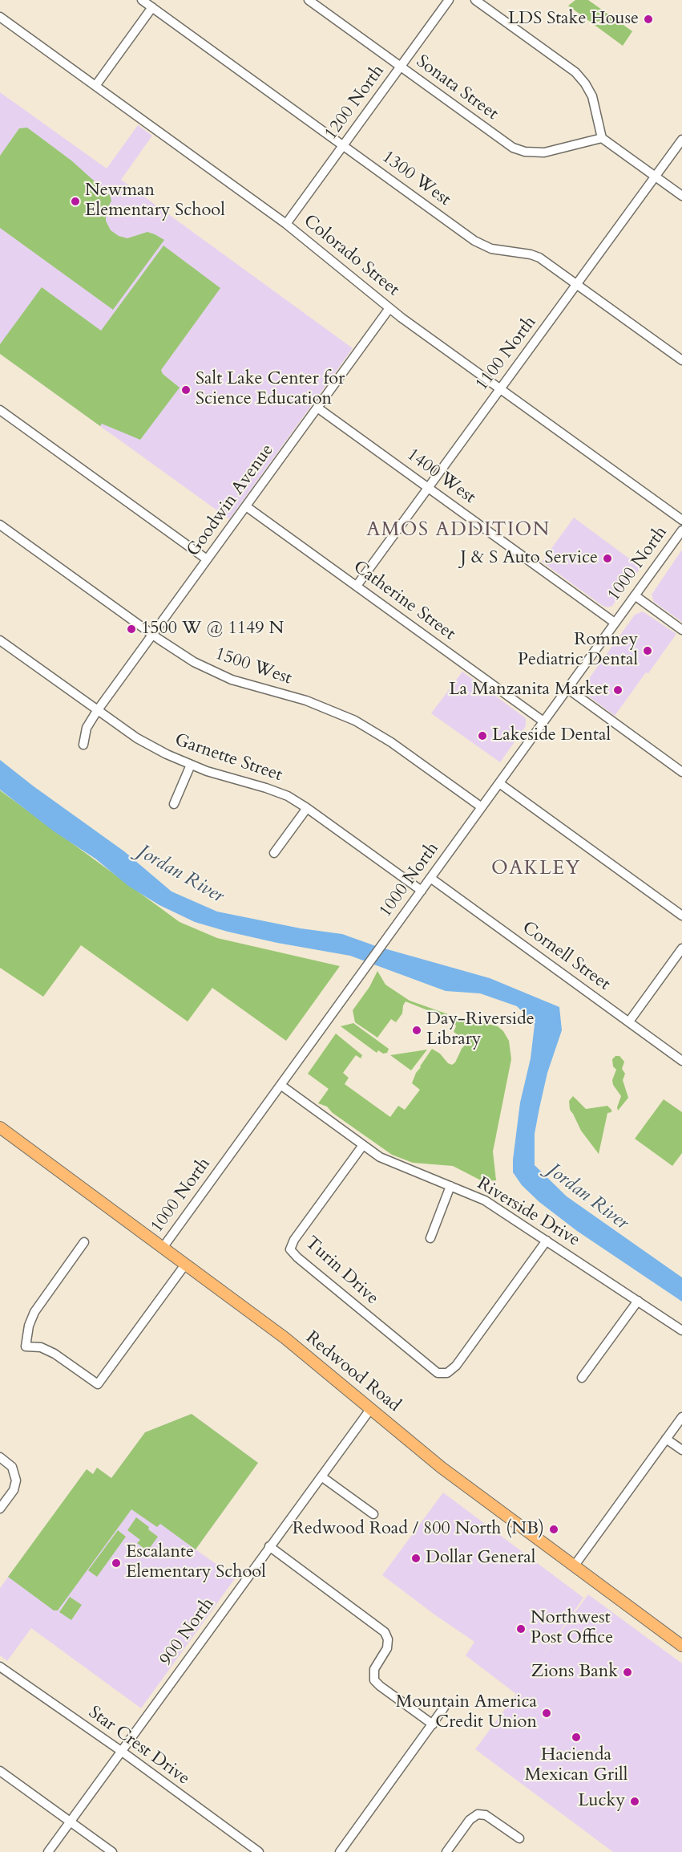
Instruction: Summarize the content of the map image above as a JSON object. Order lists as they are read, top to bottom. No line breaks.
{"streets":{"main road":["Redwood Road"],"street":["Sonata Street","1200 North","1300 West","Colorado Street","1100 North","1400 West","Goodwin Avenue","1000 North","Catherine Street","1500 West","Garnette Street","Cornell Street","Riverside Drive","Turin Drive","900 North","Star Crest Drive"]},"crossings":[["Sonata Street","1200 North"],["1200 North","1300 West"],["1200 North","Colorado Street"],["1300 West","1100 North"],["Colorado Street","1100 North"],["Colorado Street","Goodwin Avenue"],["1100 North","1400 West"],["1100 North","Catherine Street"],["1400 West","Goodwin Avenue"],["1400 West","1000 North"],["Goodwin Avenue","Catherine Street"],["Goodwin Avenue","1500 West"],["Goodwin Avenue","Garnette Street"],["1000 North","Catherine Street"],["1000 North","1500 West"],["1000 North","Garnette Street"],["1000 North","Cornell Street"],["1000 North","Riverside Drive"],["1000 North","Redwood Road"],["Riverside Drive","Turin Drive"],["Redwood Road","900 North"],["900 North","Star Crest Drive"]],"districts":["AMOS ADDITION","OAKLEY"],"water":["Jordan River"],"places":["LDS Stake House","Newman Elementary School","Salt Lake Center for Science Education","J & S Auto Service","1500 W @ 1149 N","Romney Pediatric Dental","La Manzanita Market","Lakeside Dental","Day-Riverside Library","Redwood Road / 800 North (NB)","Dollar General","Escalante Elementary School","Northwest Post Office","Zions Bank","Mountain America Credit Union","Hacienda Mexican Grill","Lucky"]}
